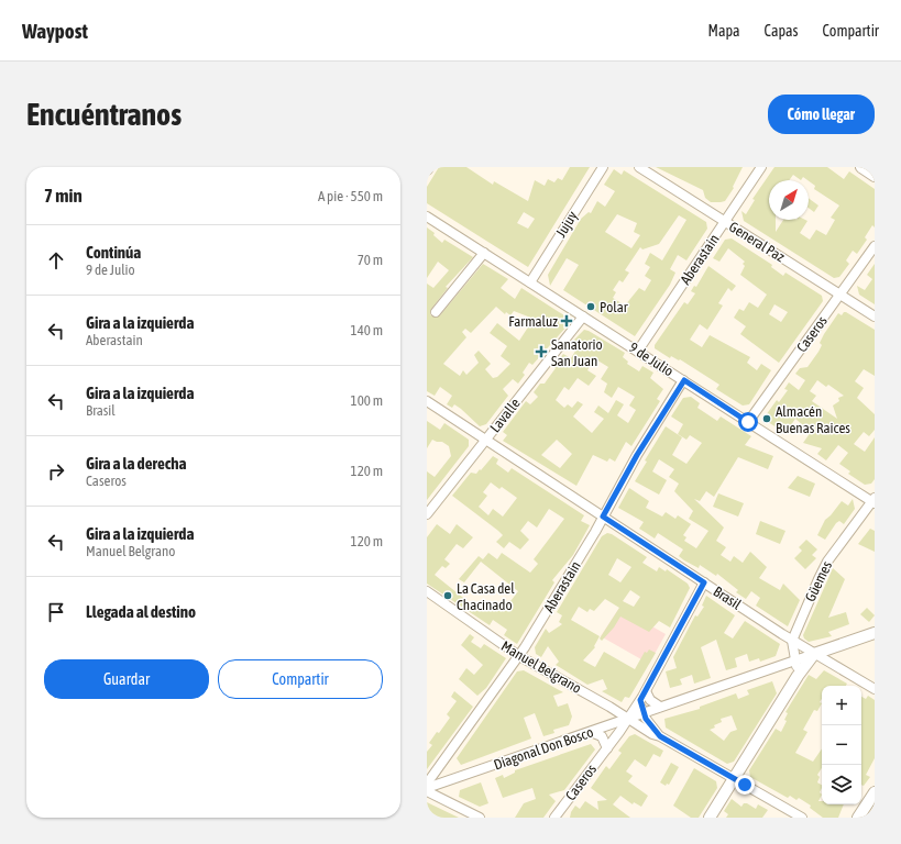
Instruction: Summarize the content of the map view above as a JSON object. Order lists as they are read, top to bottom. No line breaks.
{"streets":{"main road":["Diagonal Don Bosco"],"street":["Jujuy","General Paz","Aberastain","Caseros","9 de Julio","Lavalle","Güemes","Brasil","Manuel Belgrano"]},"crossings":[["Jujuy","9 de Julio"],["General Paz","Aberastain"],["General Paz","Caseros"],["Aberastain","9 de Julio"],["Aberastain","Brasil"],["Aberastain","Manuel Belgrano"],["Caseros","9 de Julio"],["Caseros","Brasil"],["Caseros","Manuel Belgrano"],["Caseros","Diagonal Don Bosco"],["9 de Julio","Lavalle"],["9 de Julio","Güemes"],["Lavalle","Brasil"],["Güemes","Brasil"],["Brasil","Diagonal Don Bosco"],["Manuel Belgrano","Diagonal Don Bosco"]],"places":{"other":["Polar","Almacén Buenas Raices","La Casa del Chacinado"],"health":["Farmaluz","Sanatorio San Juan"]},"north":"top right","page":{"header":"Waypost","nav":["Mapa","Capas","Compartir"],"buttons":["Cómo llegar",["Guardar","Compartir"]],"title":"Encuéntranos","heading":["7 min","A pie · 550 m"],"list":[["Continúa","9 de Julio","70 m"],["Gira a la izquierda","Aberastain","140 m"],["Gira a la izquierda","Brasil","100 m"],["Gira a la derecha","Caseros","120 m"],["Gira a la izquierda","Manuel Belgrano","120 m"],"Llegada al destino"],"map_buttons":["+","−"]}}
